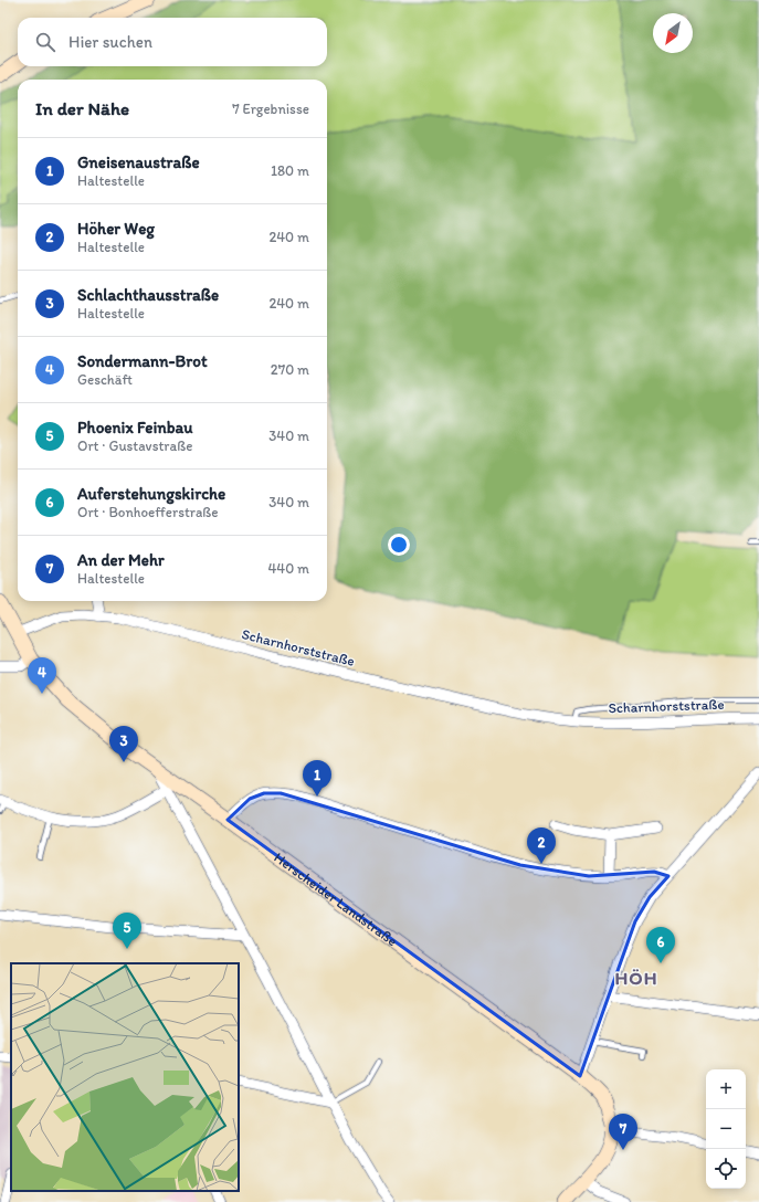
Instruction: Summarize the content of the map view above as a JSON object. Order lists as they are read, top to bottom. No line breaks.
{"streets":{"main road":["Herscheider Landstraße"],"street":["Scharnhorststraße"]},"crossings":[["Scharnhorststraße","Herscheider Landstraße"]],"districts":["HÖH"],"north":"bottom left","page":{"search":"Hier suchen","heading":["In der Nähe","7 Ergebnisse"],"list":[{"mark":"1","name":"Gneisenaustraße","note":"Haltestelle","value":"180 m"},{"mark":"2","name":"Höher Weg","note":"Haltestelle","value":"240 m"},{"mark":"3","name":"Schlachthausstraße","note":"Haltestelle","value":"240 m"},{"mark":"4","name":"Sondermann-Brot","note":"Geschäft","value":"270 m"},{"mark":"5","name":"Phoenix Feinbau","note":"Ort · Gustavstraße","value":"340 m"},{"mark":"6","name":"Auferstehungskirche","note":"Ort · Bonhoefferstraße","value":"340 m"},{"mark":"7","name":"An der Mehr","note":"Haltestelle","value":"440 m"}],"pins":["4","3","1","2","5","6","7"],"map_buttons":["+","−"]}}
